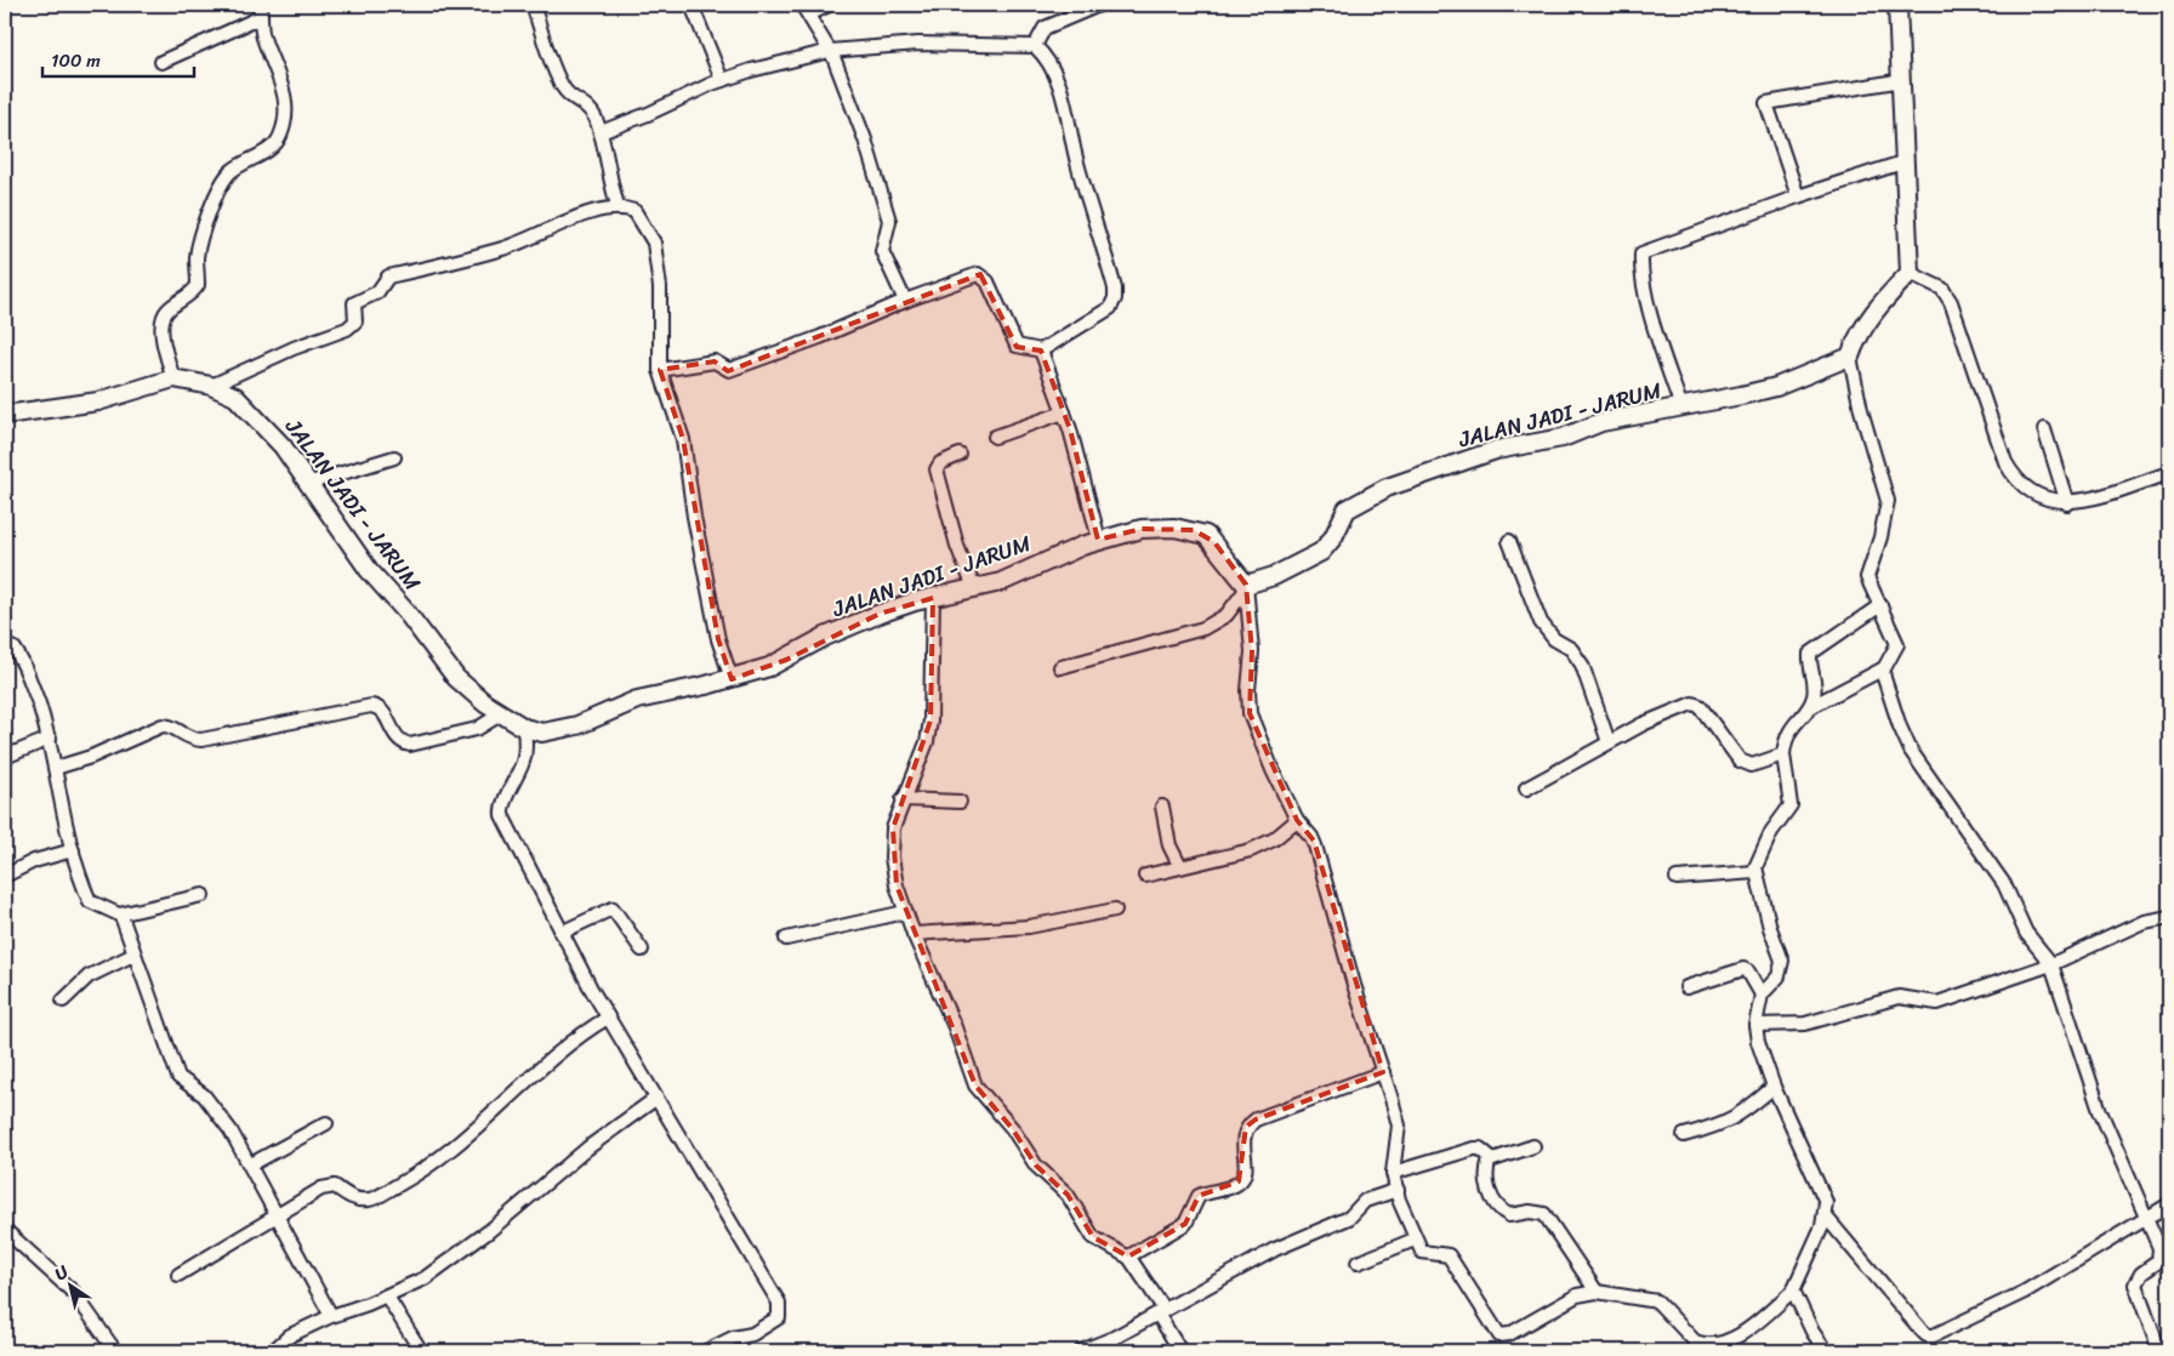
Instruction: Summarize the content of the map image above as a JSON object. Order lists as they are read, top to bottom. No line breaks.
{"streets":{"street":["JALAN JADI - JARUM"]},"scale_bar":"100 m","north":"top left"}
